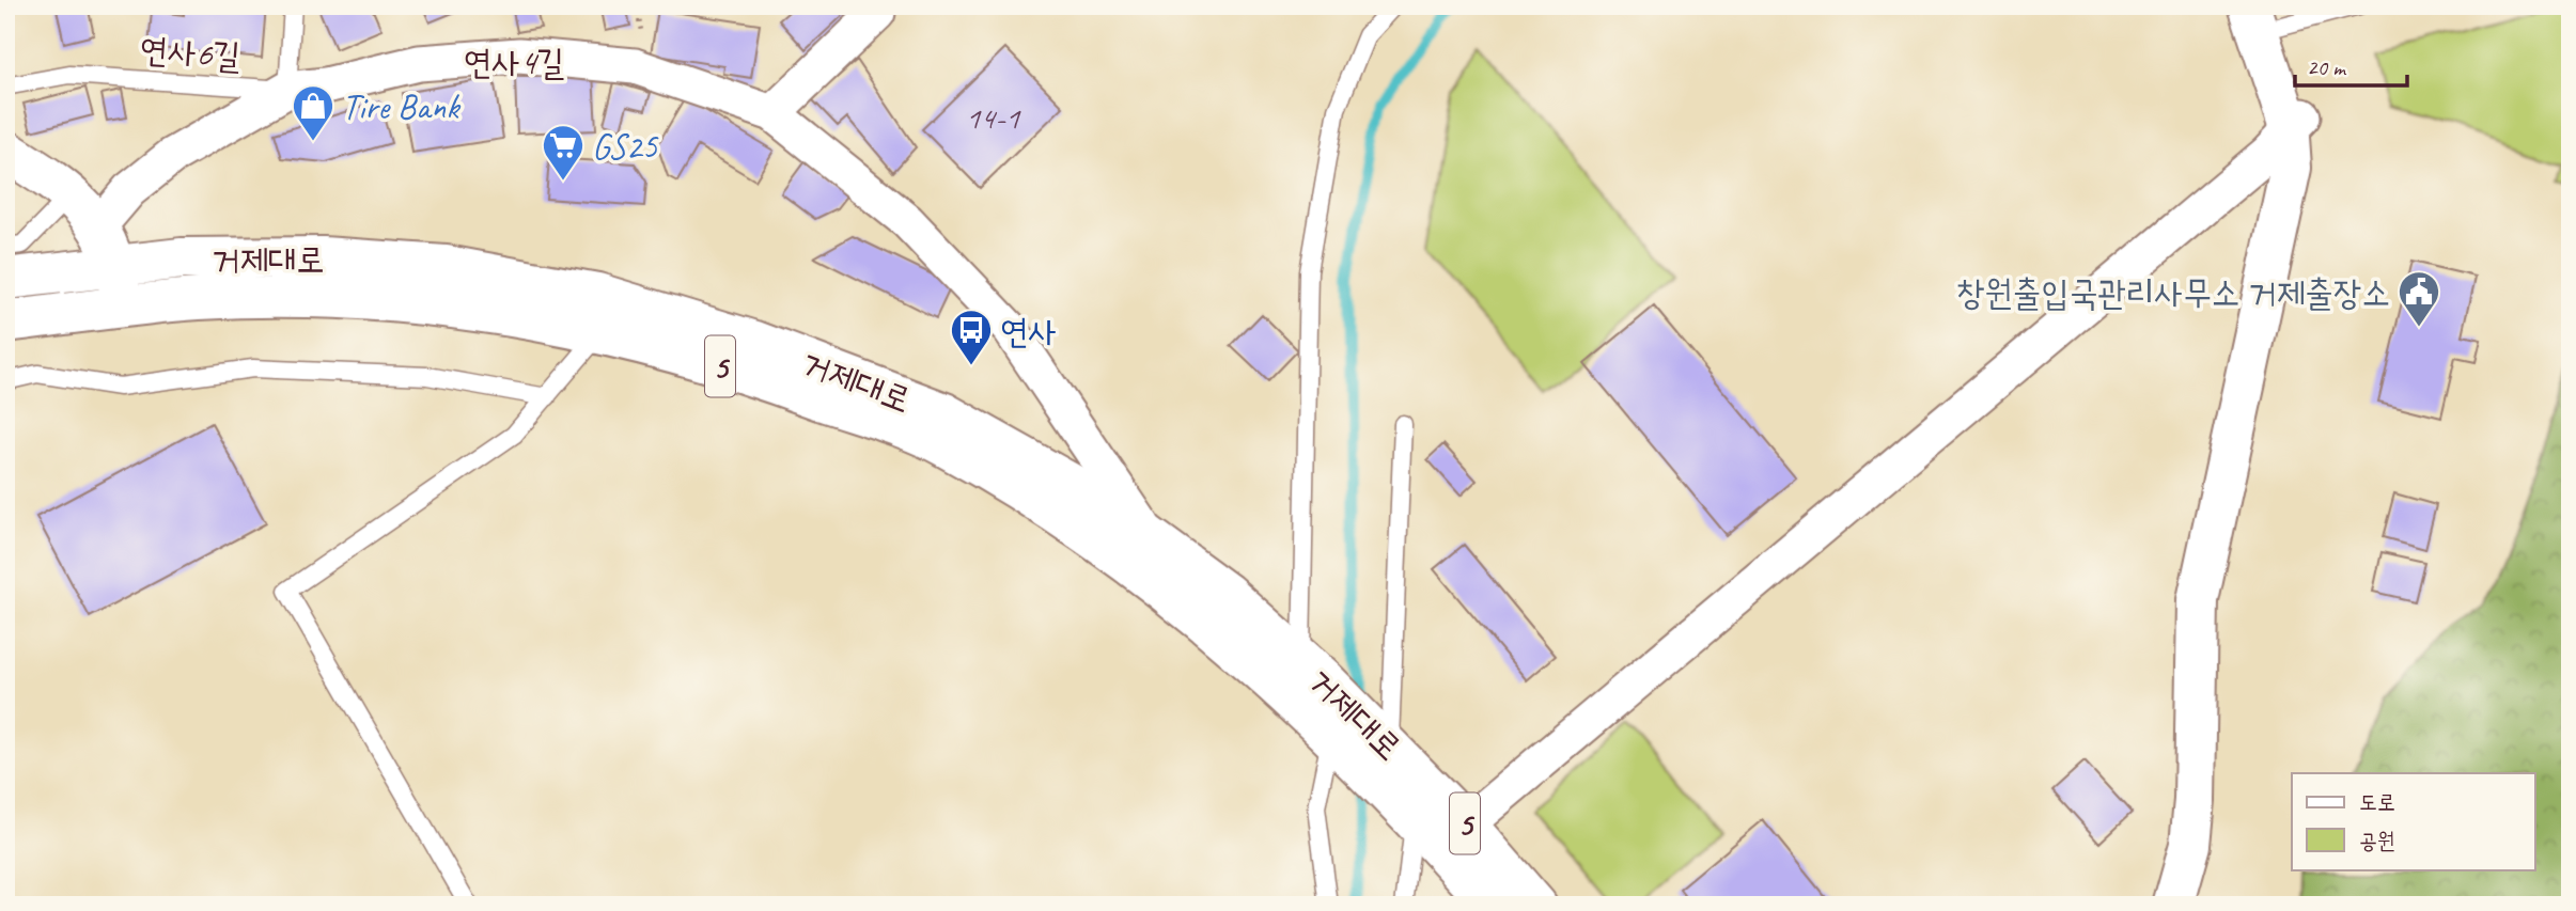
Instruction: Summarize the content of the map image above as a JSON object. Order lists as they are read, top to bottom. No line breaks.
{"streets":{"main road":["거제대로","5"],"street":["연사4길"],"lane":["연사6길"]},"crossings":[["연사6길","연사4길"],["연사4길","거제대로"]],"places":{"shop":["Tire Bank"],"supermarket":["GS25"],"public building":["창원출입국관리사무소 거제출장소"],"bus stop":["연사"]},"house_numbers":["14-1"],"legend":["도로","공원"],"scale_bar":"20 m"}
